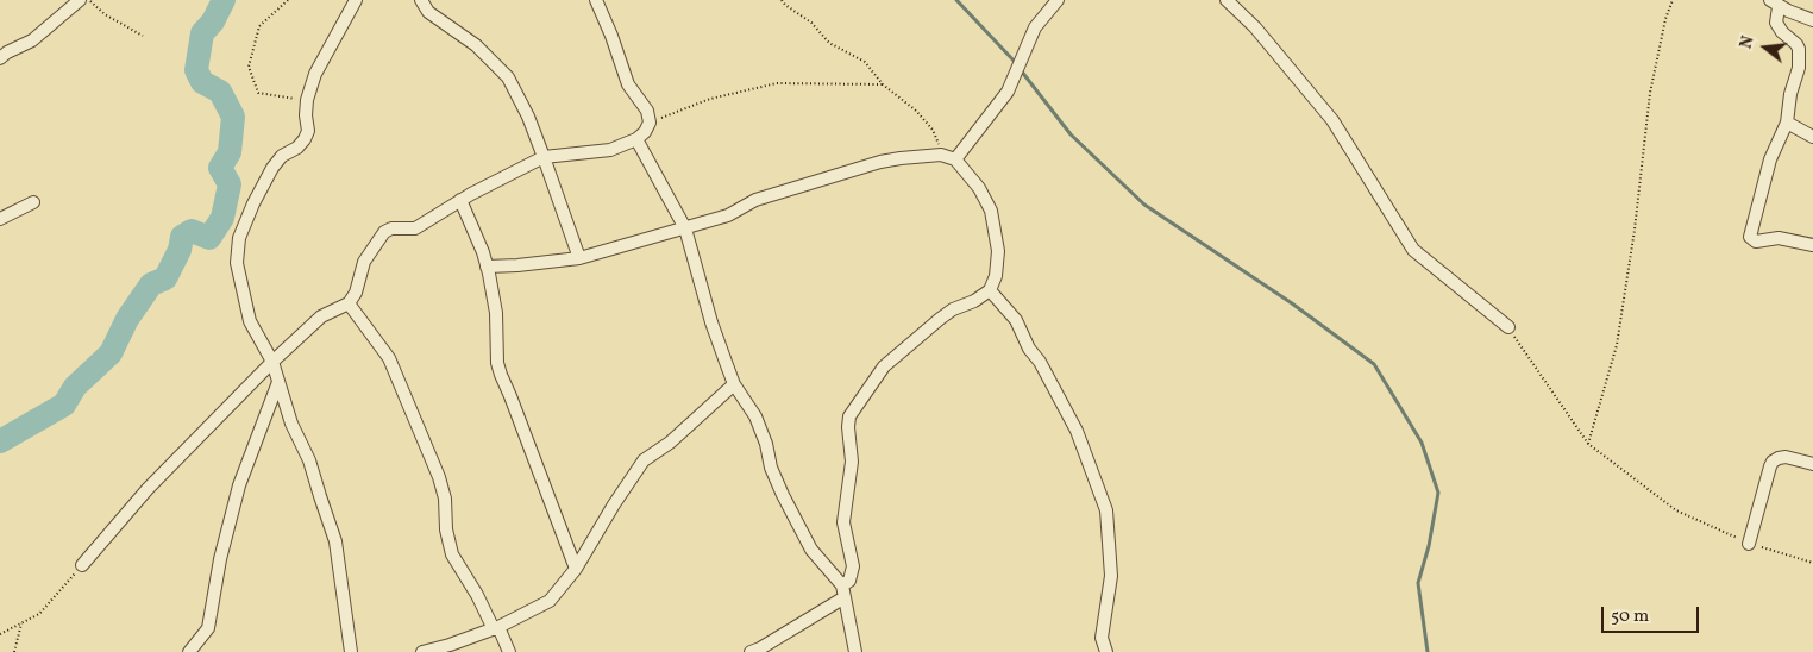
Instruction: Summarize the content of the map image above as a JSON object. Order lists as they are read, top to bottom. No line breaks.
{"scale_bar":"50 m","north":"left"}
